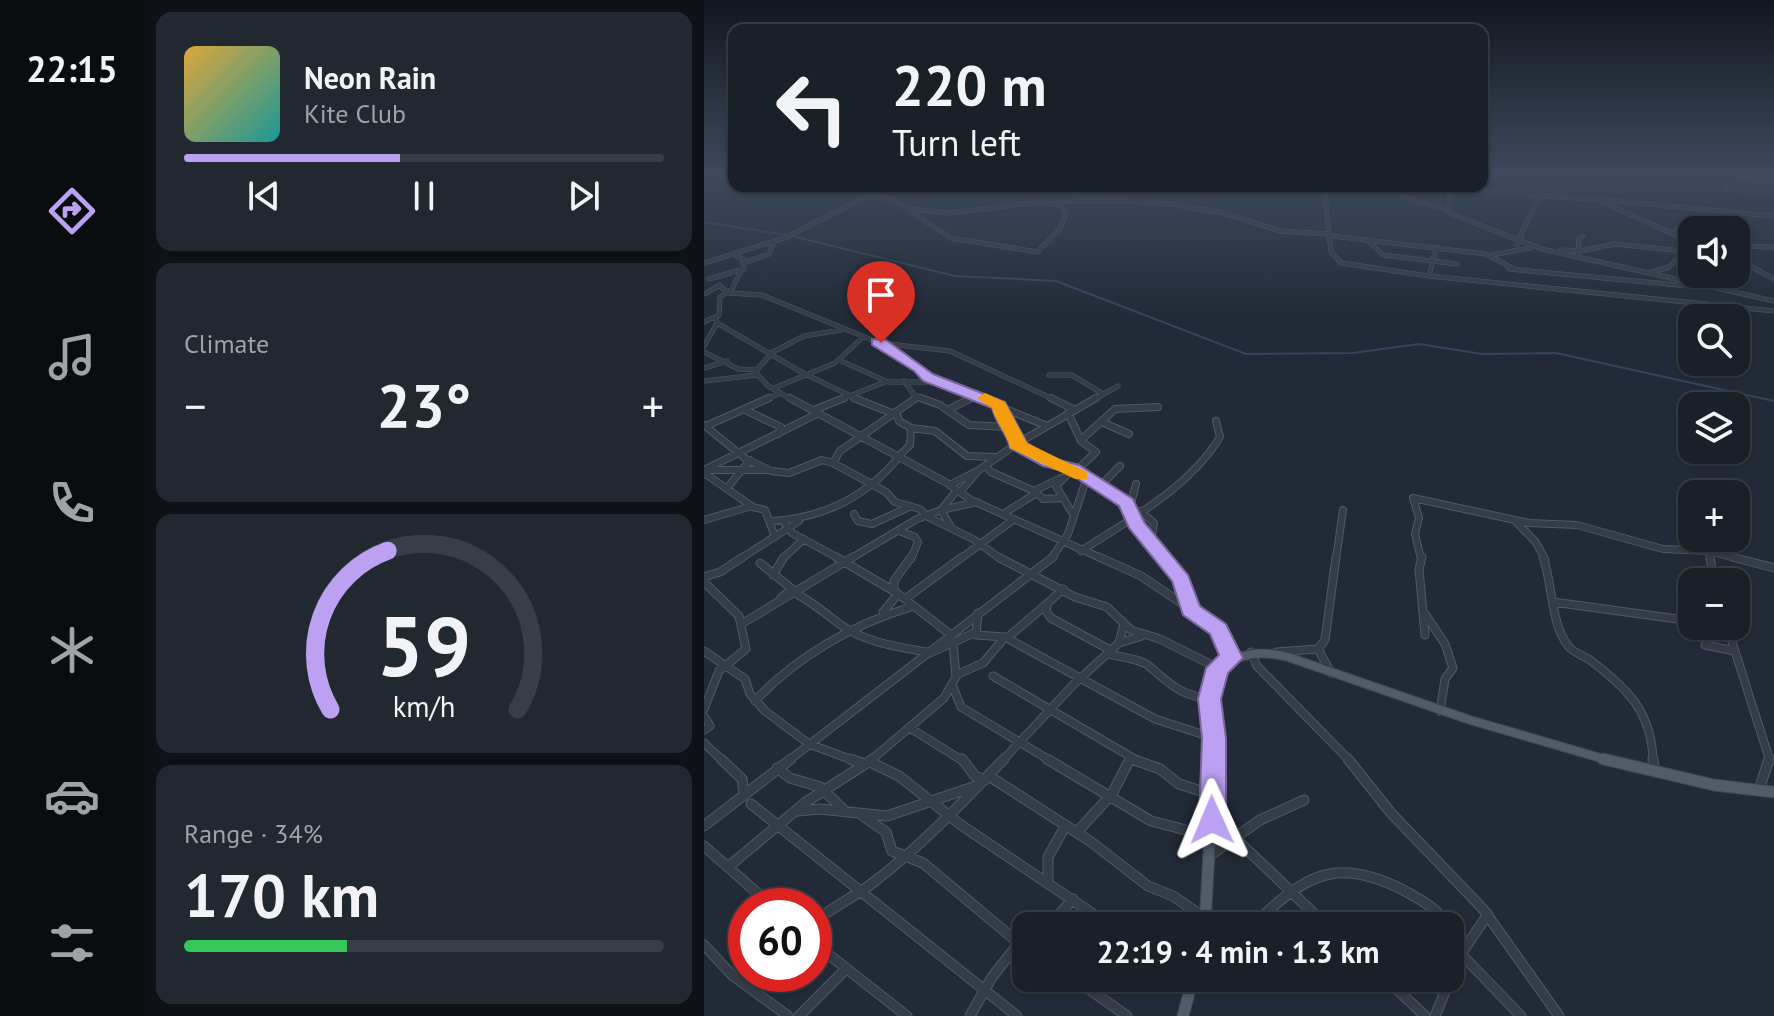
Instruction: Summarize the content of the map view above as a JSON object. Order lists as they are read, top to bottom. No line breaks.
{"page":{"tabs":"22:15","turn":["220 m","Turn left"],"song":["Neon Rain","Kite Club"],"map_buttons":["+","−"],"tile":["Climate",["Range · 34%","170 km"]],"heat":["−","23°","+"],"limit":"60","trip":"22:19 · 4 min · 1.3 km","gauge":["59","km/h"]}}
